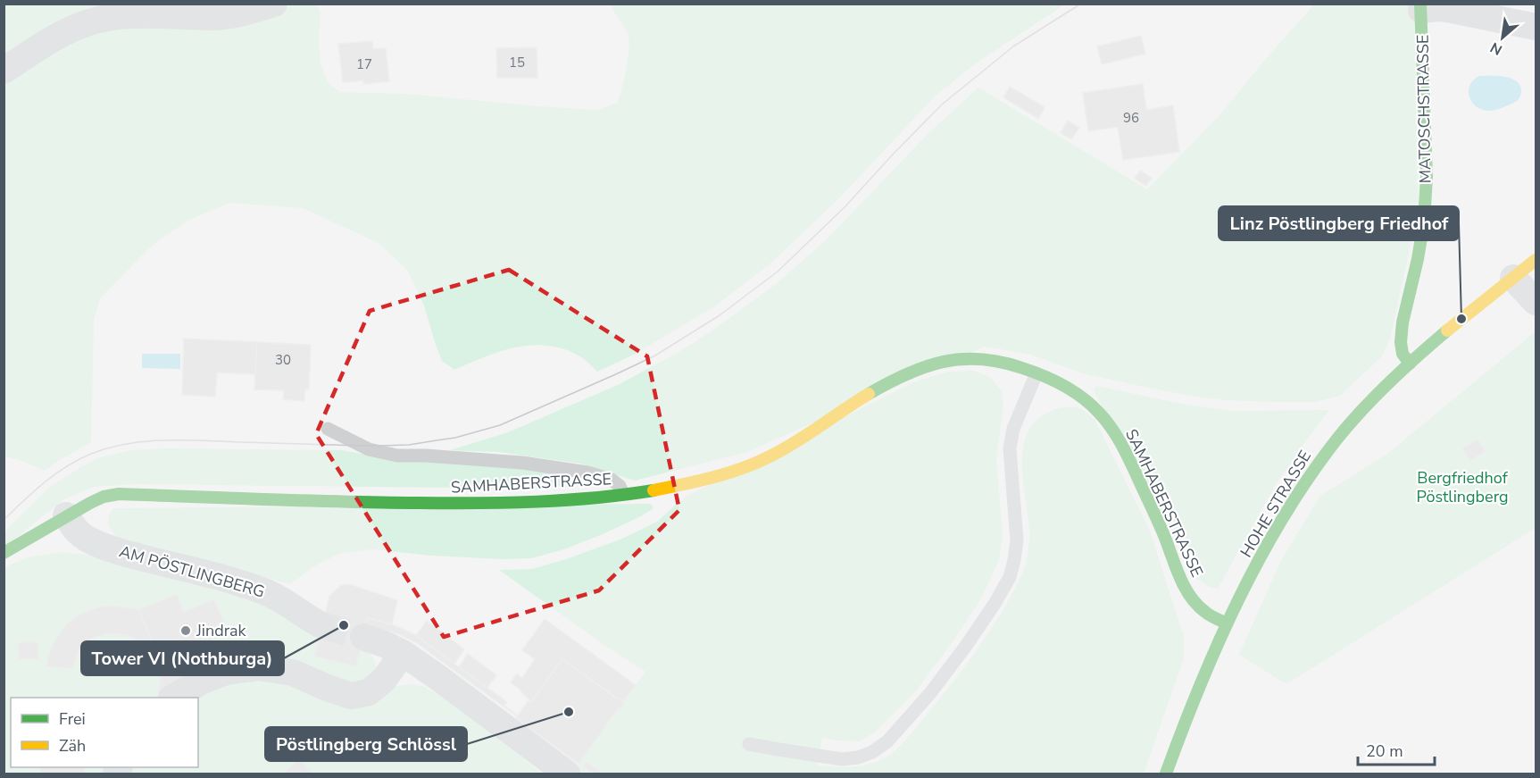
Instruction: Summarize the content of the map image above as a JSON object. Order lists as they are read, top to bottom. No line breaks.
{"streets":{"street":["MATOSCHSTRASSE","SAMHABERSTRASSE","HOHE STRASSE","AM PÖSTLINGBERG"]},"crossings":[["MATOSCHSTRASSE","HOHE STRASSE"],["SAMHABERSTRASSE","HOHE STRASSE"],["SAMHABERSTRASSE","AM PÖSTLINGBERG"]],"parks":["Bergfriedhof Pöstlingberg"],"places":["Linz Pöstlingberg Friedhof","Tower VI (Nothburga)","Jindrak","Pöstlingberg Schlössl"],"house_numbers":["15","17","96","30"],"legend":["Frei","Zäh"],"scale_bar":"20 m","north":"bottom left"}
